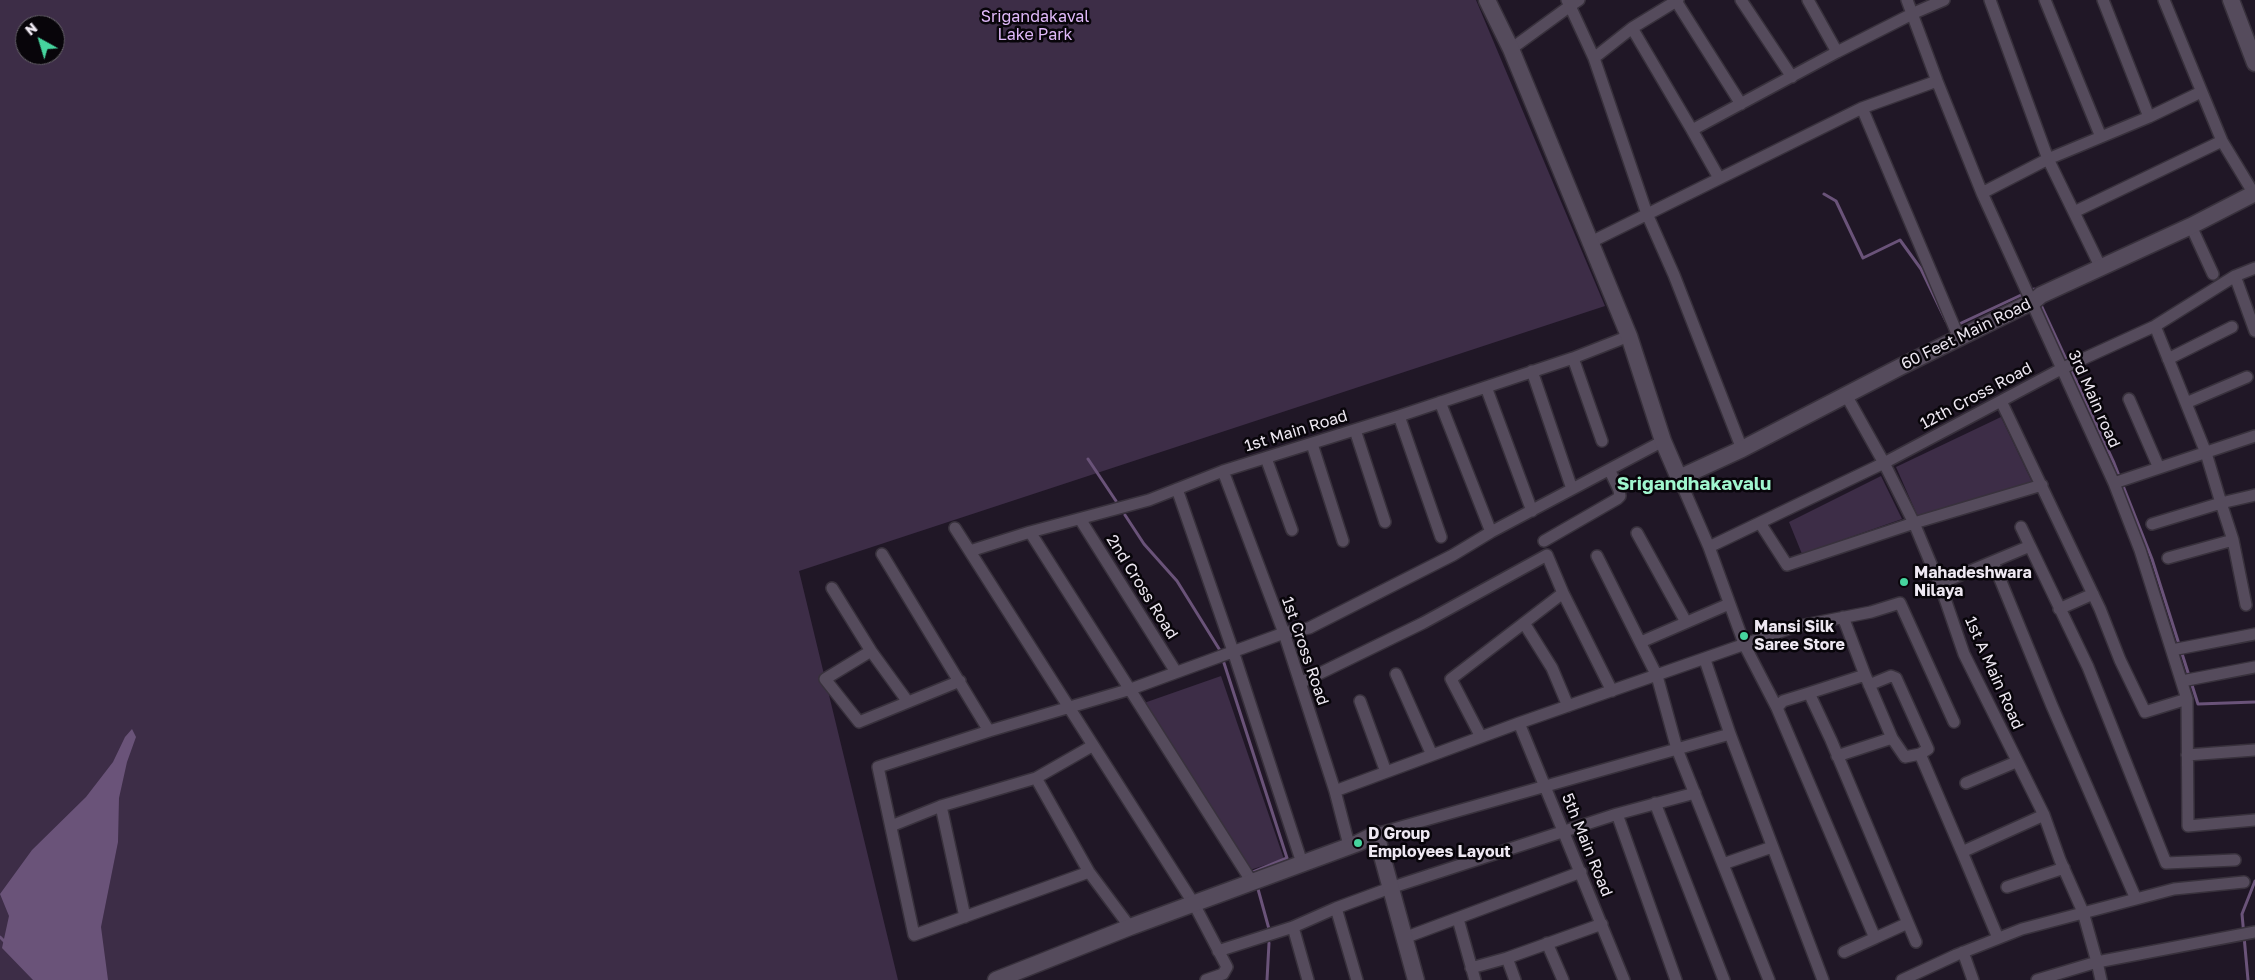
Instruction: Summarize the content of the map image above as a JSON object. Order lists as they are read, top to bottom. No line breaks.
{"streets":{"street":["60 Feet Main Road","12th Cross Road","3rd Main road","1st Main Road","2nd Cross Road","1st Cross Road","1st A Main Road","5th Main Road"]},"crossings":[["60 Feet Main Road","3rd Main road"],["60 Feet Main Road","1st A Main Road"],["12th Cross Road","3rd Main road"],["12th Cross Road","1st A Main Road"],["1st Main Road","2nd Cross Road"],["1st Main Road","1st Cross Road"]],"districts":["Srigandhakavalu"],"parks":["Srigandakaval Lake Park"],"places":["Mahadeshwara Nilaya","Mansi Silk Saree Store","D Group Employees Layout"],"north":"top left"}
